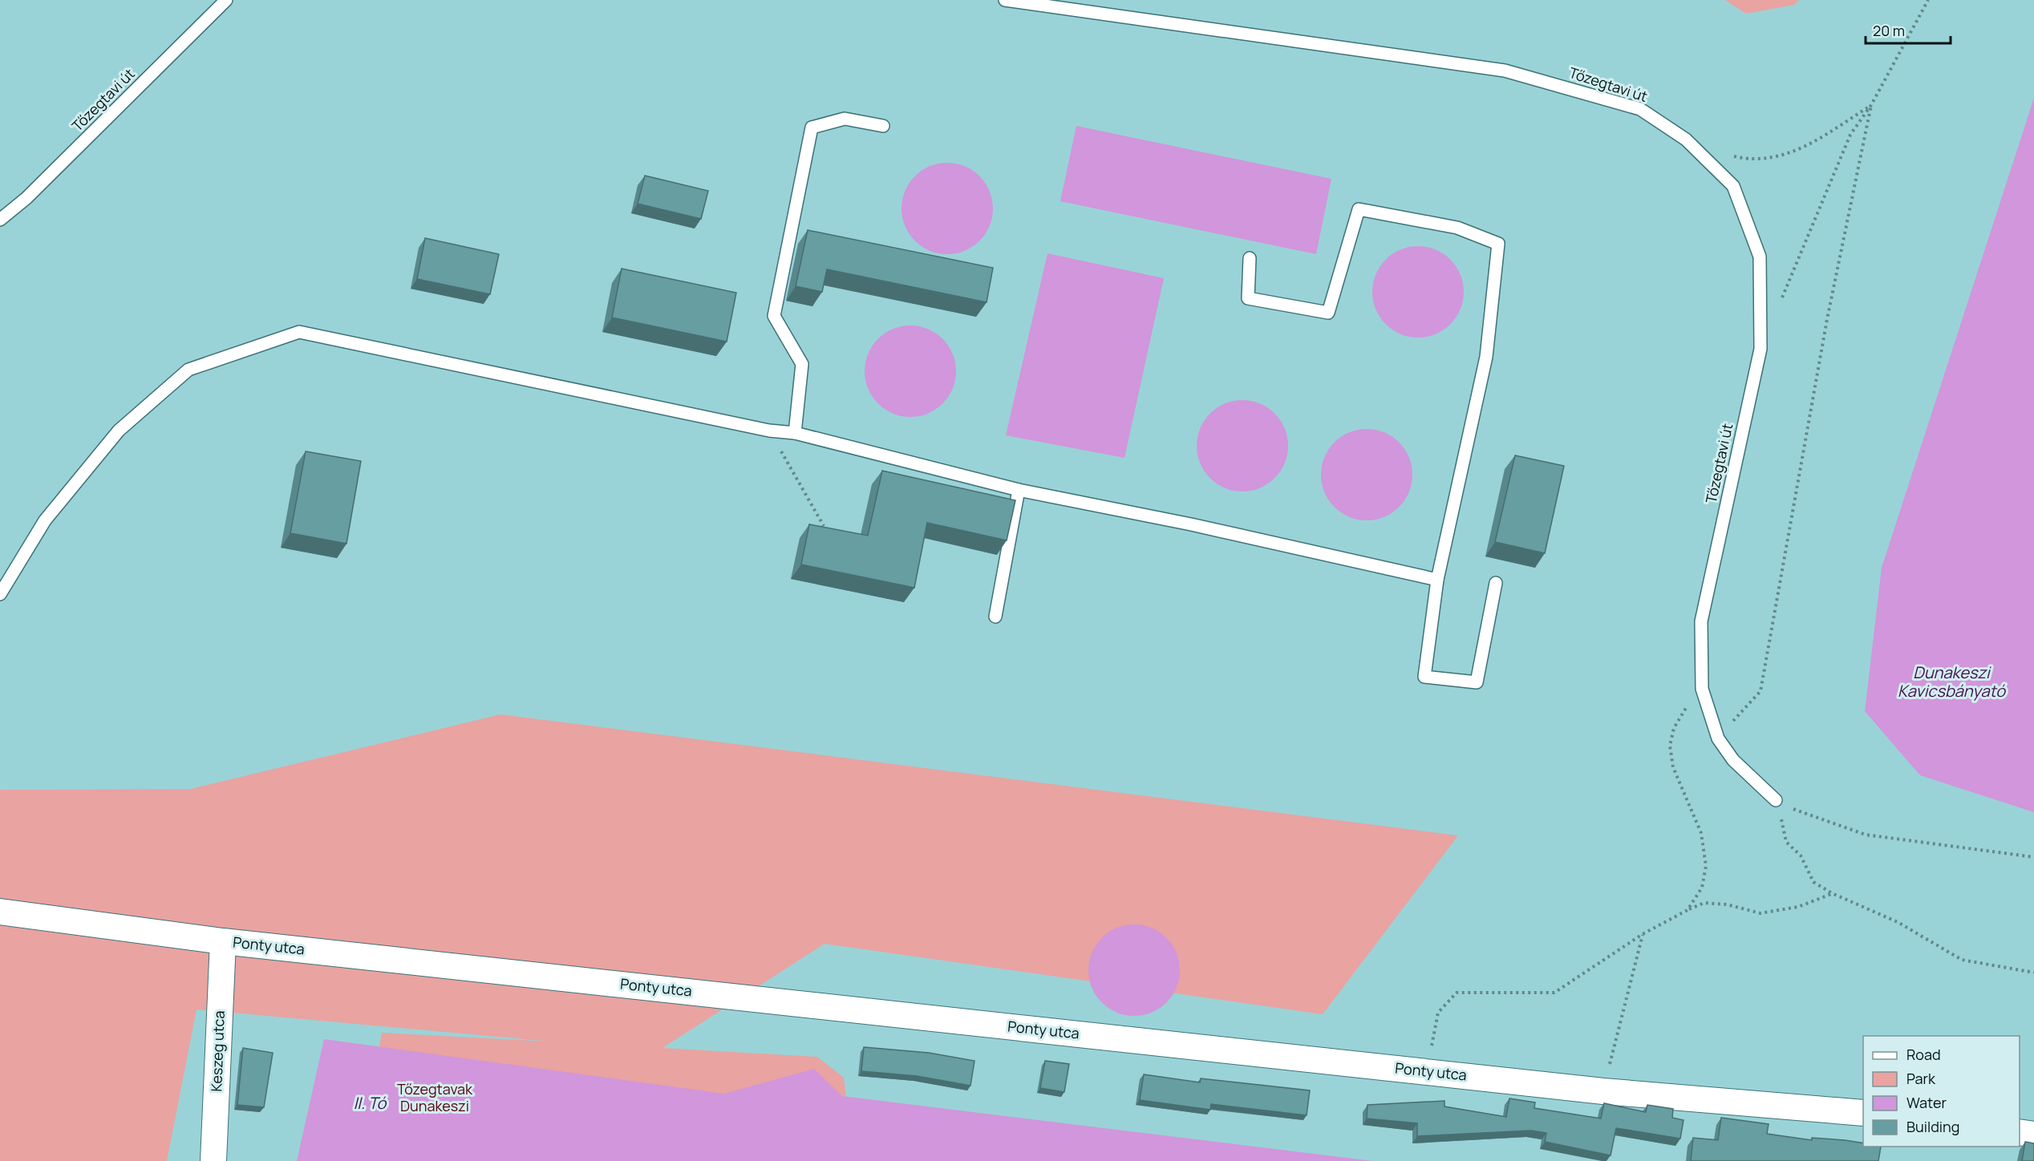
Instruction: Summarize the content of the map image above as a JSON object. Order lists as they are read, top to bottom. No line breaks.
{"streets":{"street":["Ponty utca","Keszeg utca"],"lane":["Tőzegtavi út"]},"crossings":[["Ponty utca","Keszeg utca"]],"water":["Dunakeszi Kavicsbányató","II. Tó"],"parks":["Tőzegtavak Dunakeszi"],"legend":["Road","Park","Water","Building"],"scale_bar":"20 m"}
